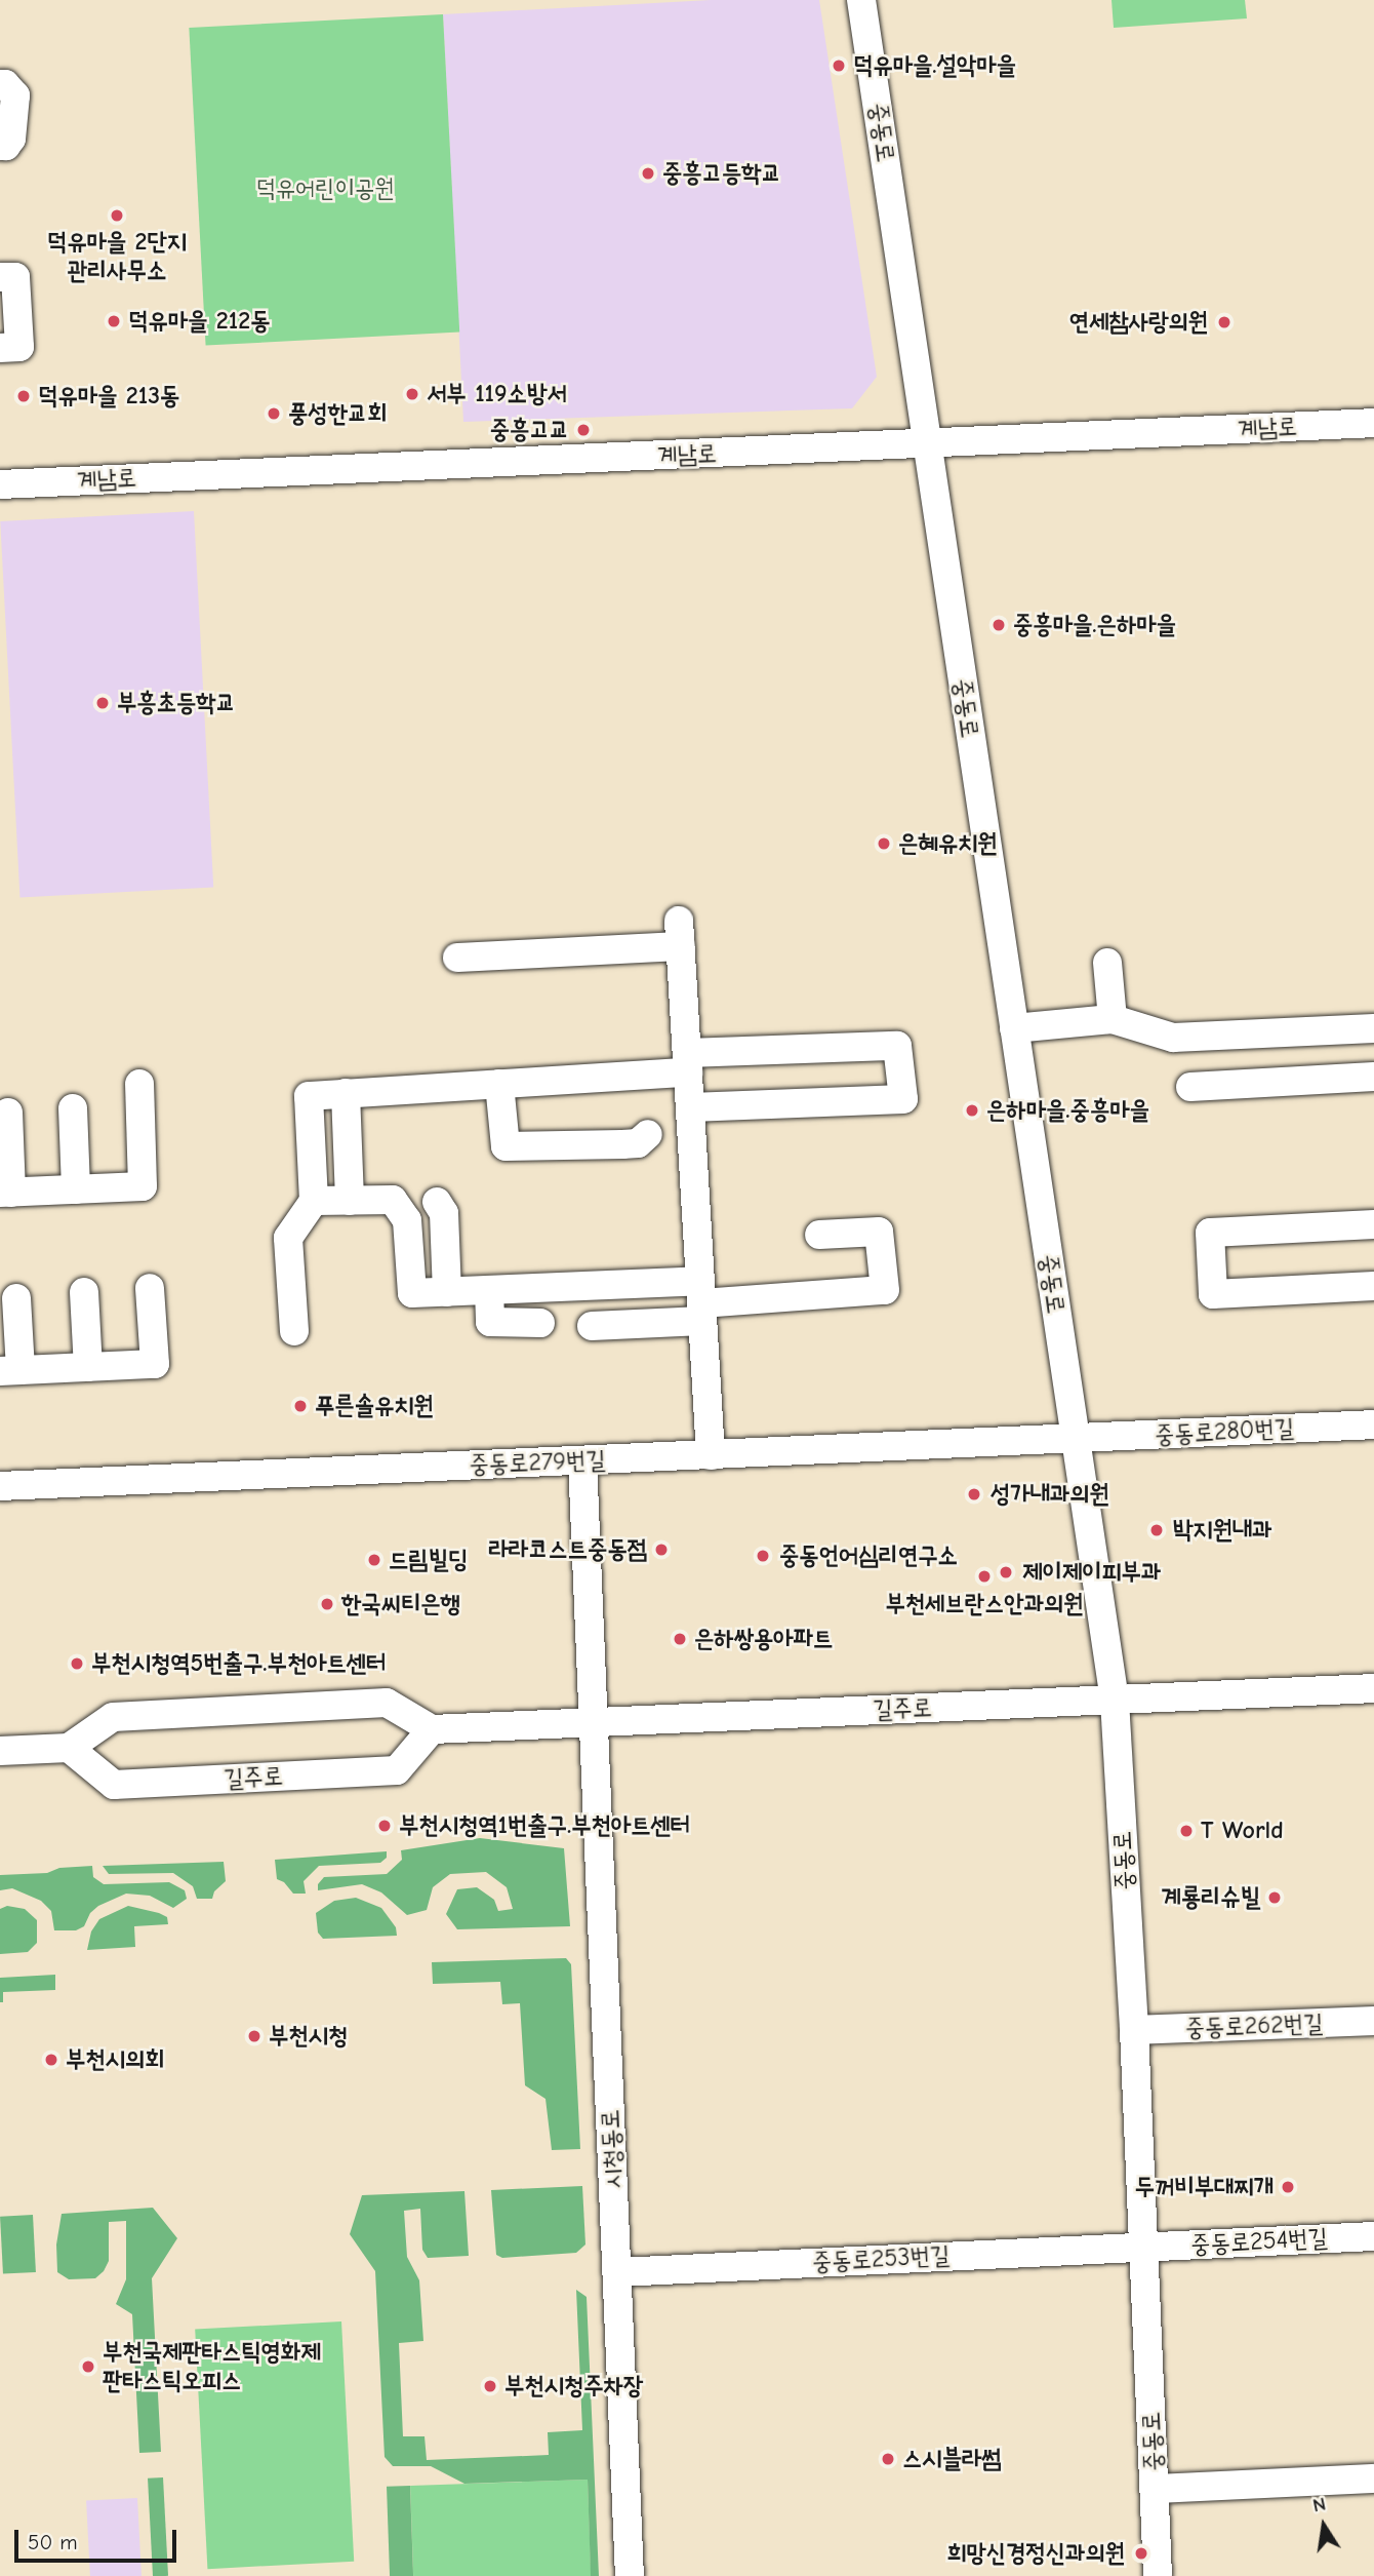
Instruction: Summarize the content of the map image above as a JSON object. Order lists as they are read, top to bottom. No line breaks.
{"streets":{"street":["중동로","계남로","중동로280번길","중동로279번길","길주로","중동로262번길","시청동로","중동로254번길","중동로253번길"]},"crossings":[["중동로","계남로"],["중동로","중동로280번길"],["중동로","중동로279번길"],["중동로","길주로"],["중동로","중동로262번길"],["중동로","중동로254번길"],["중동로","중동로253번길"],["중동로280번길","중동로279번길"],["중동로279번길","시청동로"],["길주로","시청동로"],["시청동로","중동로253번길"],["중동로254번길","중동로253번길"]],"parks":["덕유어린이공원"],"places":["덕유마을.설악마을","중흥고등학교","덕유마을 2단지 관리사무소","덕유마을 212동","연세참사랑의원","서부 119소방서","덕유마을 213동","풍성한교회","중흥고교","중흥마을.은하마을","부흥초등학교","은혜유치원","은하마을.중흥마을","푸른솔유치원","성가내과의원","박지원내과","라라코스트중동점","중동언어심리연구소","드림빌딩","제이제이피부과","부천세브란스안과의원","한국씨티은행","은하쌍용아파트","부천시청역5번출구.부천아트센터","부천시청역1번출구.부천아트센터","T World","계룡리슈빌","부천시청","부천시의회","두꺼비부대찌개","부천국제판타스틱영화제 판타스틱오피스","부천시청주차장","스시블라썸","희망신경정신과의원"],"scale_bar":"50 m","north":"top"}
